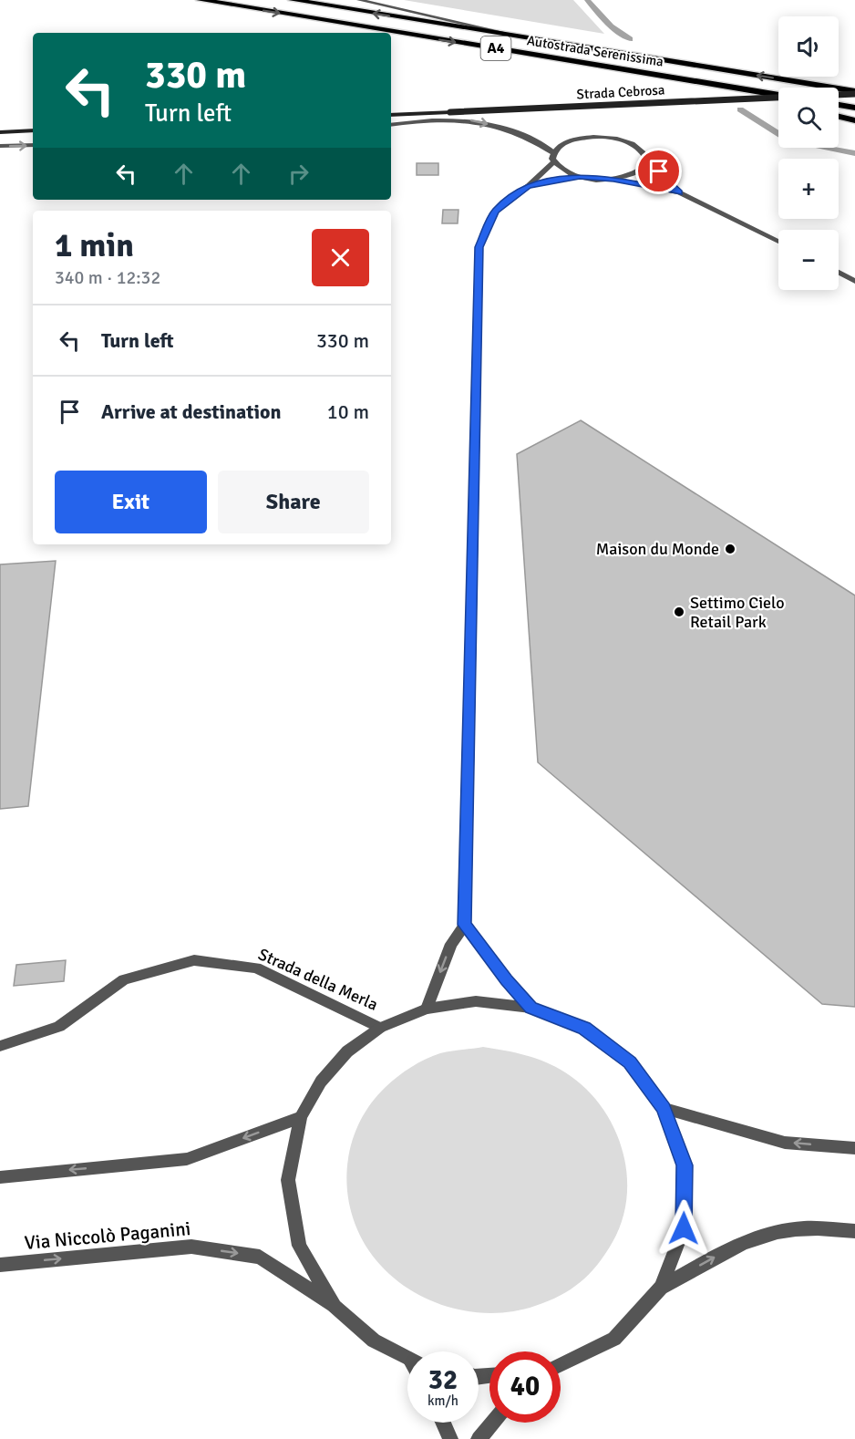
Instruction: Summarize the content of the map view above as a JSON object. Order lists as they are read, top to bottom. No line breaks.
{"streets":{"highway":["A4","Autostrada Serenissima"],"main road":["Strada Cebrosa"],"street":["Strada della Merla","Via Niccolò Paganini"]},"crossings":[["Autostrada Serenissima","Strada Cebrosa"]],"places":["Maison du Monde","Settimo Cielo Retail Park"],"page":{"map_buttons":["+","−"],"turn":["330 m","Turn left"],"heading":["1 min","340 m · 12:32"],"list":[{"name":"Turn left","value":"330 m"},{"name":"Arrive at destination","value":"10 m"}],"buttons":["Exit","Share"],"speed":"32 km/h","limit":"40"}}
